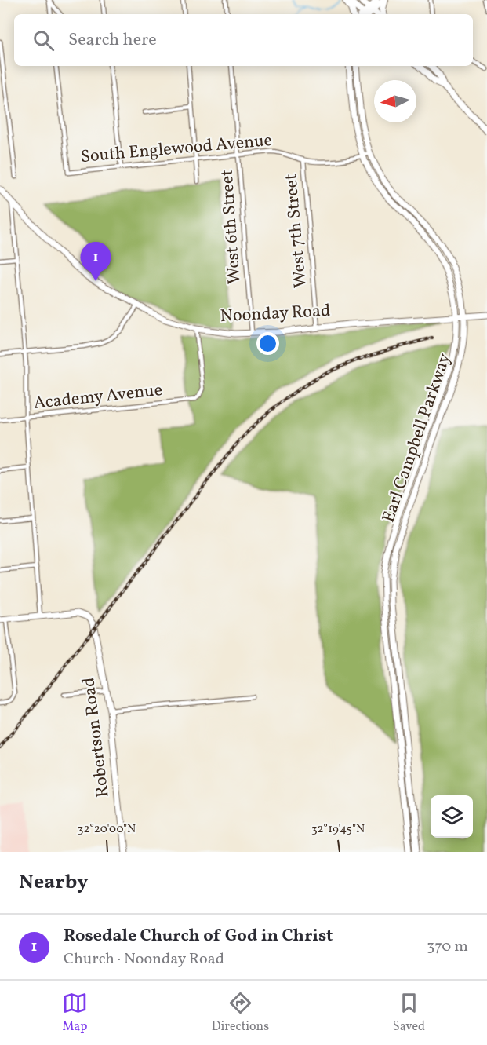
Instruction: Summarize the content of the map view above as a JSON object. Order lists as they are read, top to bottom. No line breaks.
{"streets":{"main road":["Noonday Road","Earl Campbell Parkway","Robertson Road"],"street":["South Englewood Avenue","West 6th Street","West 7th Street","Academy Avenue"]},"crossings":[["South Englewood Avenue","West 6th Street"],["South Englewood Avenue","West 7th Street"],["South Englewood Avenue","Earl Campbell Parkway"],["West 6th Street","Noonday Road"],["West 7th Street","Noonday Road"],["Noonday Road","Academy Avenue"],["Noonday Road","Earl Campbell Parkway"]],"north":"left","page":{"search":"Search here","pins":"1","heading":"Nearby","list":[{"mark":"1","name":"Rosedale Church of God in Christ","note":"Church · Noonday Road","value":"370 m"}],"nav":["Map","Directions","Saved"]},"coordinates":["32°20'00\"N","32°19'45\"N"]}
